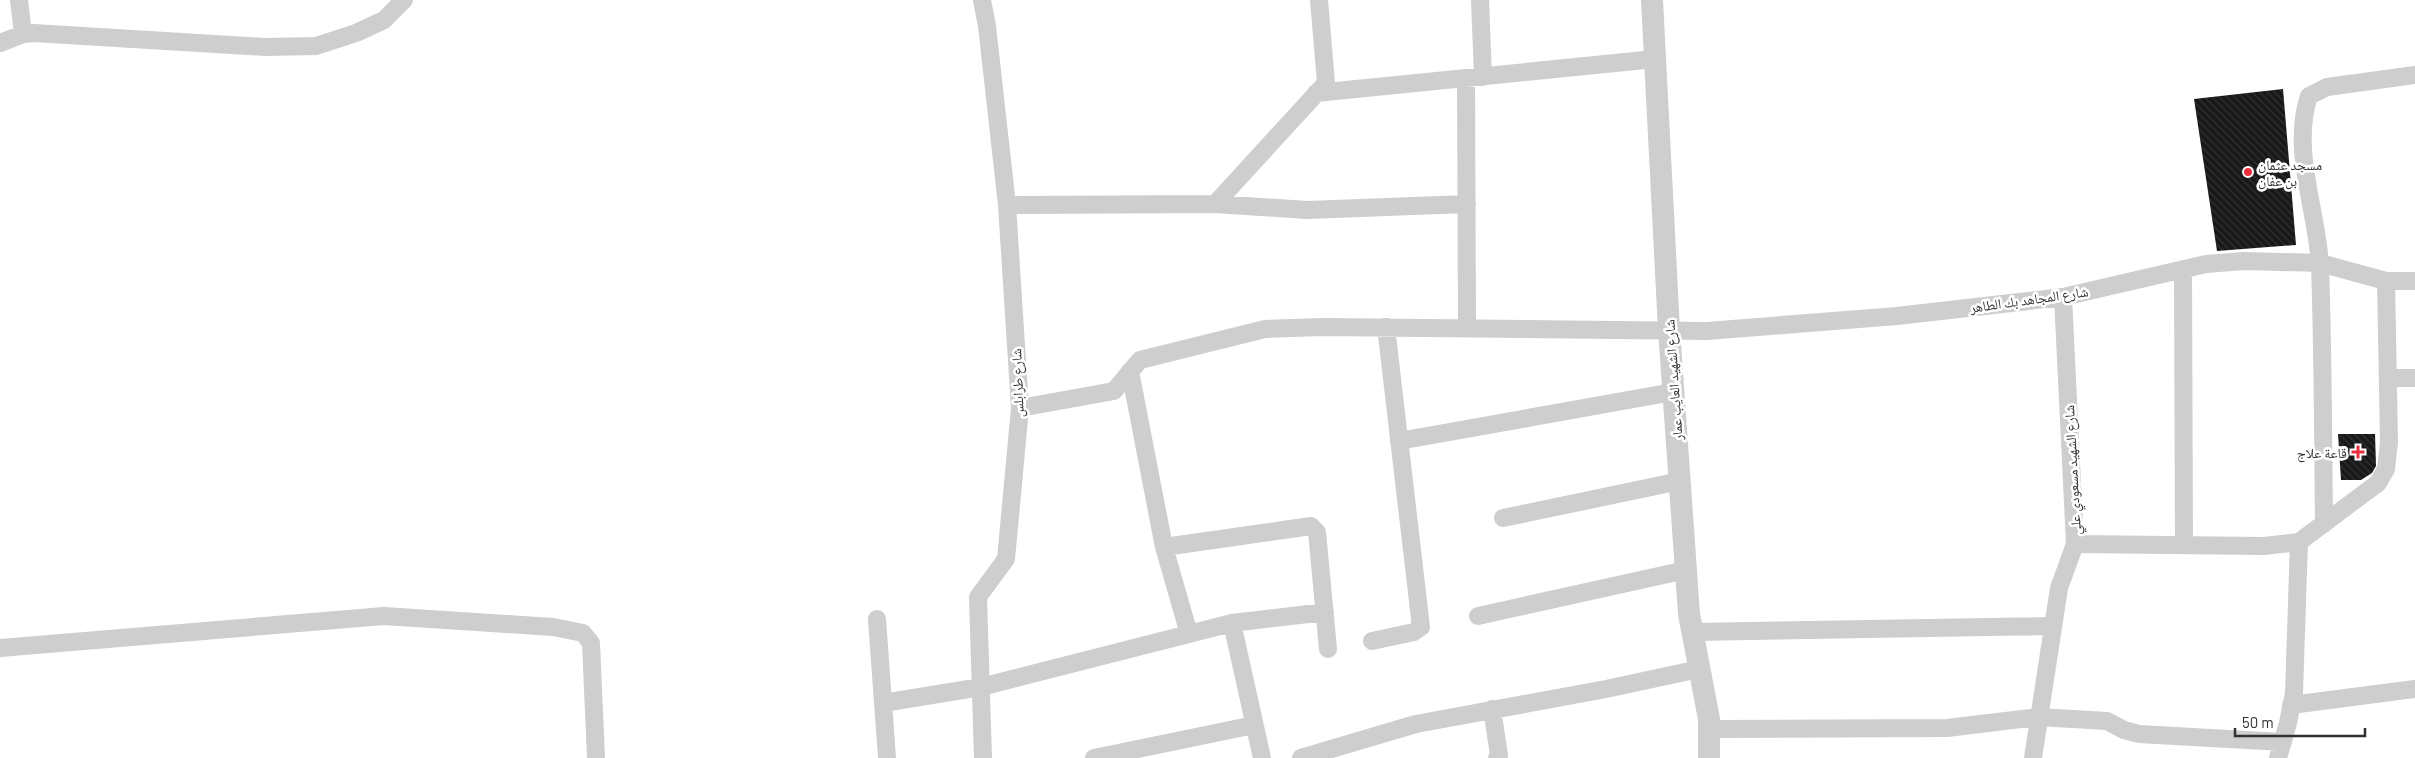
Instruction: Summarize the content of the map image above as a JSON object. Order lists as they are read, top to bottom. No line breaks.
{"streets":{"street":["شارع المجاهد بك الطاهر","شارع الشهيد العايب عمار","شارع طرابلس","شارع الشهيد مسعودي علي"]},"crossings":[["شارع المجاهد بك الطاهر","شارع الشهيد العايب عمار"],["شارع المجاهد بك الطاهر","شارع طرابلس"],["شارع المجاهد بك الطاهر","شارع الشهيد مسعودي علي"]],"places":{"other":["مسجد عثمان بن عفان"],"health":["قاعة علاج"]},"scale_bar":"50 m"}
